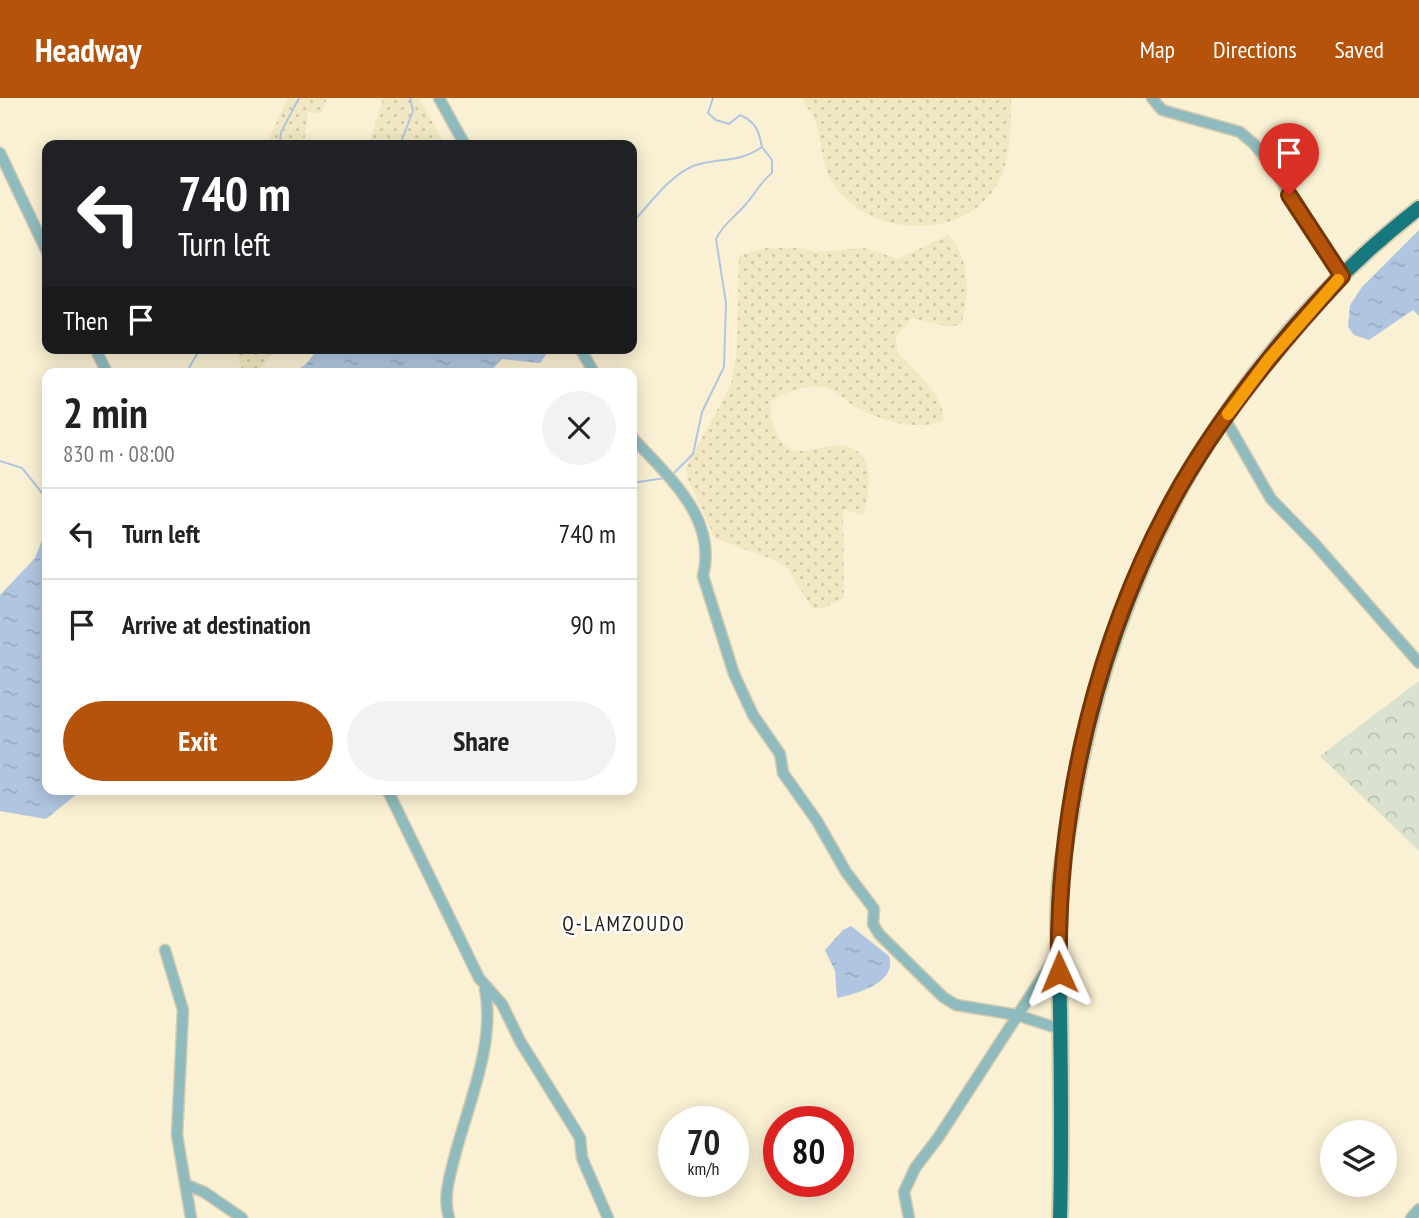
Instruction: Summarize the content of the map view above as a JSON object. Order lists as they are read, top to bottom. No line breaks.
{"districts":["Q-LAMZOUDO"],"page":{"header":"Headway","nav":["Map","Directions","Saved"],"turn":["740 m","Turn left"],"then":"Then","heading":["2 min","830 m · 08:00"],"list":[{"name":"Turn left","value":"740 m"},{"name":"Arrive at destination","value":"90 m"}],"buttons":["Exit","Share"],"speed":"70 km/h","limit":"80"}}
